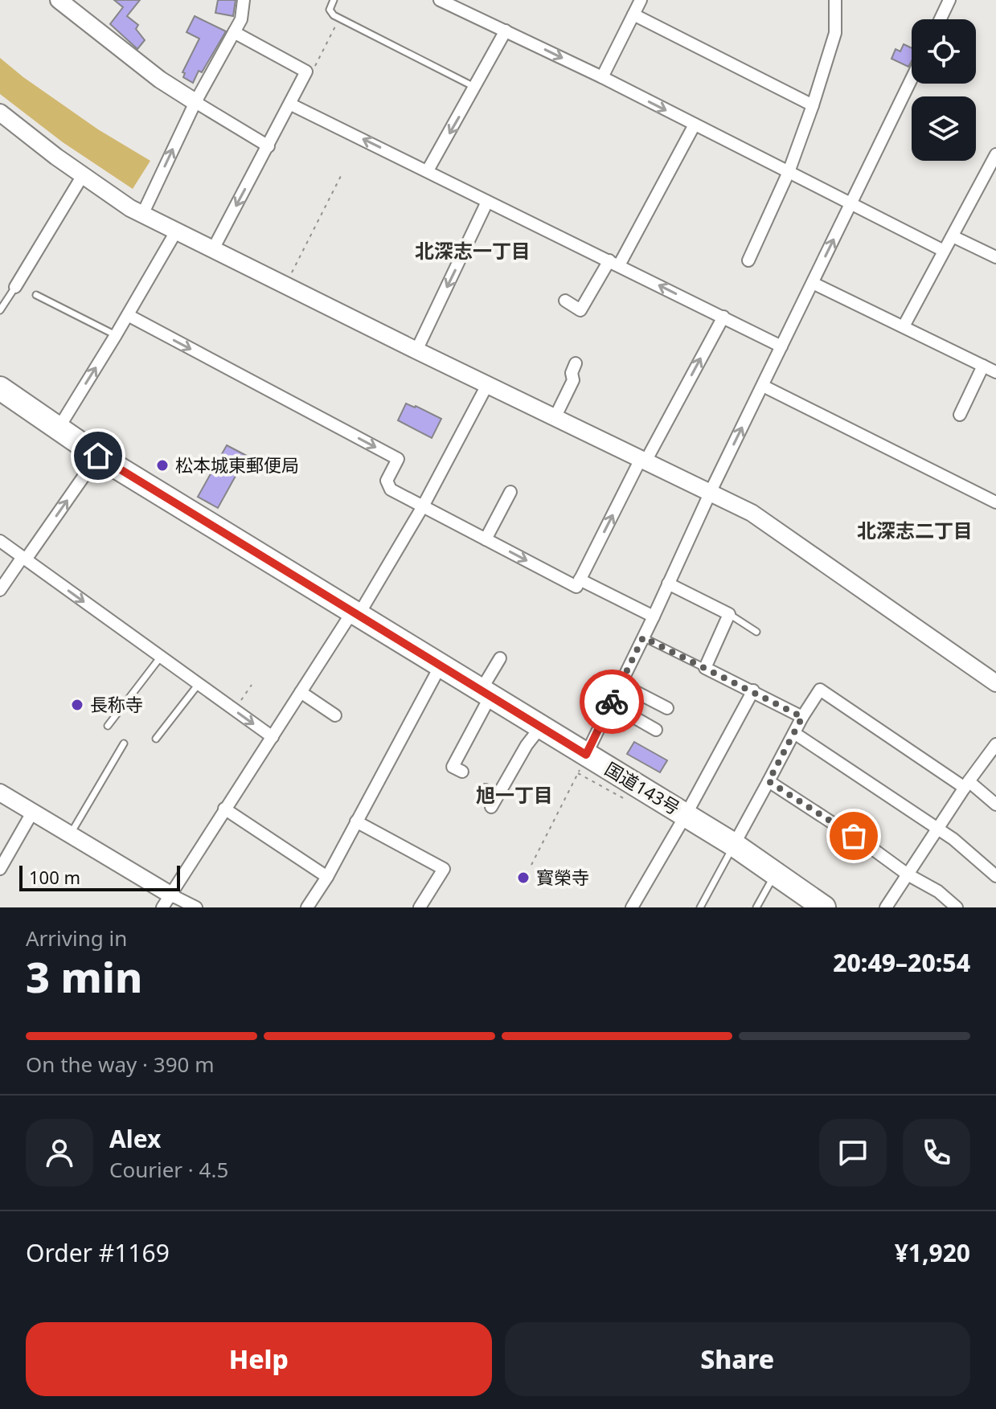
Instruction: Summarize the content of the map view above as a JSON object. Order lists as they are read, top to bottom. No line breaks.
{"streets":{"highway":["国道143号"]},"districts":["北深志一丁目","北深志二丁目","旭一丁目"],"places":["松本城東郵便局","長称寺","寳榮寺"],"scale_bar":"100 m","page":{"scale":"100 m","heading":["3 min","Arriving in","20:49–20:54"],"panel":["Alex","Courier · 4.5","Order #1169","¥1,920"],"bar":"On the way · 390 m","buttons":["Help","Share"]}}
